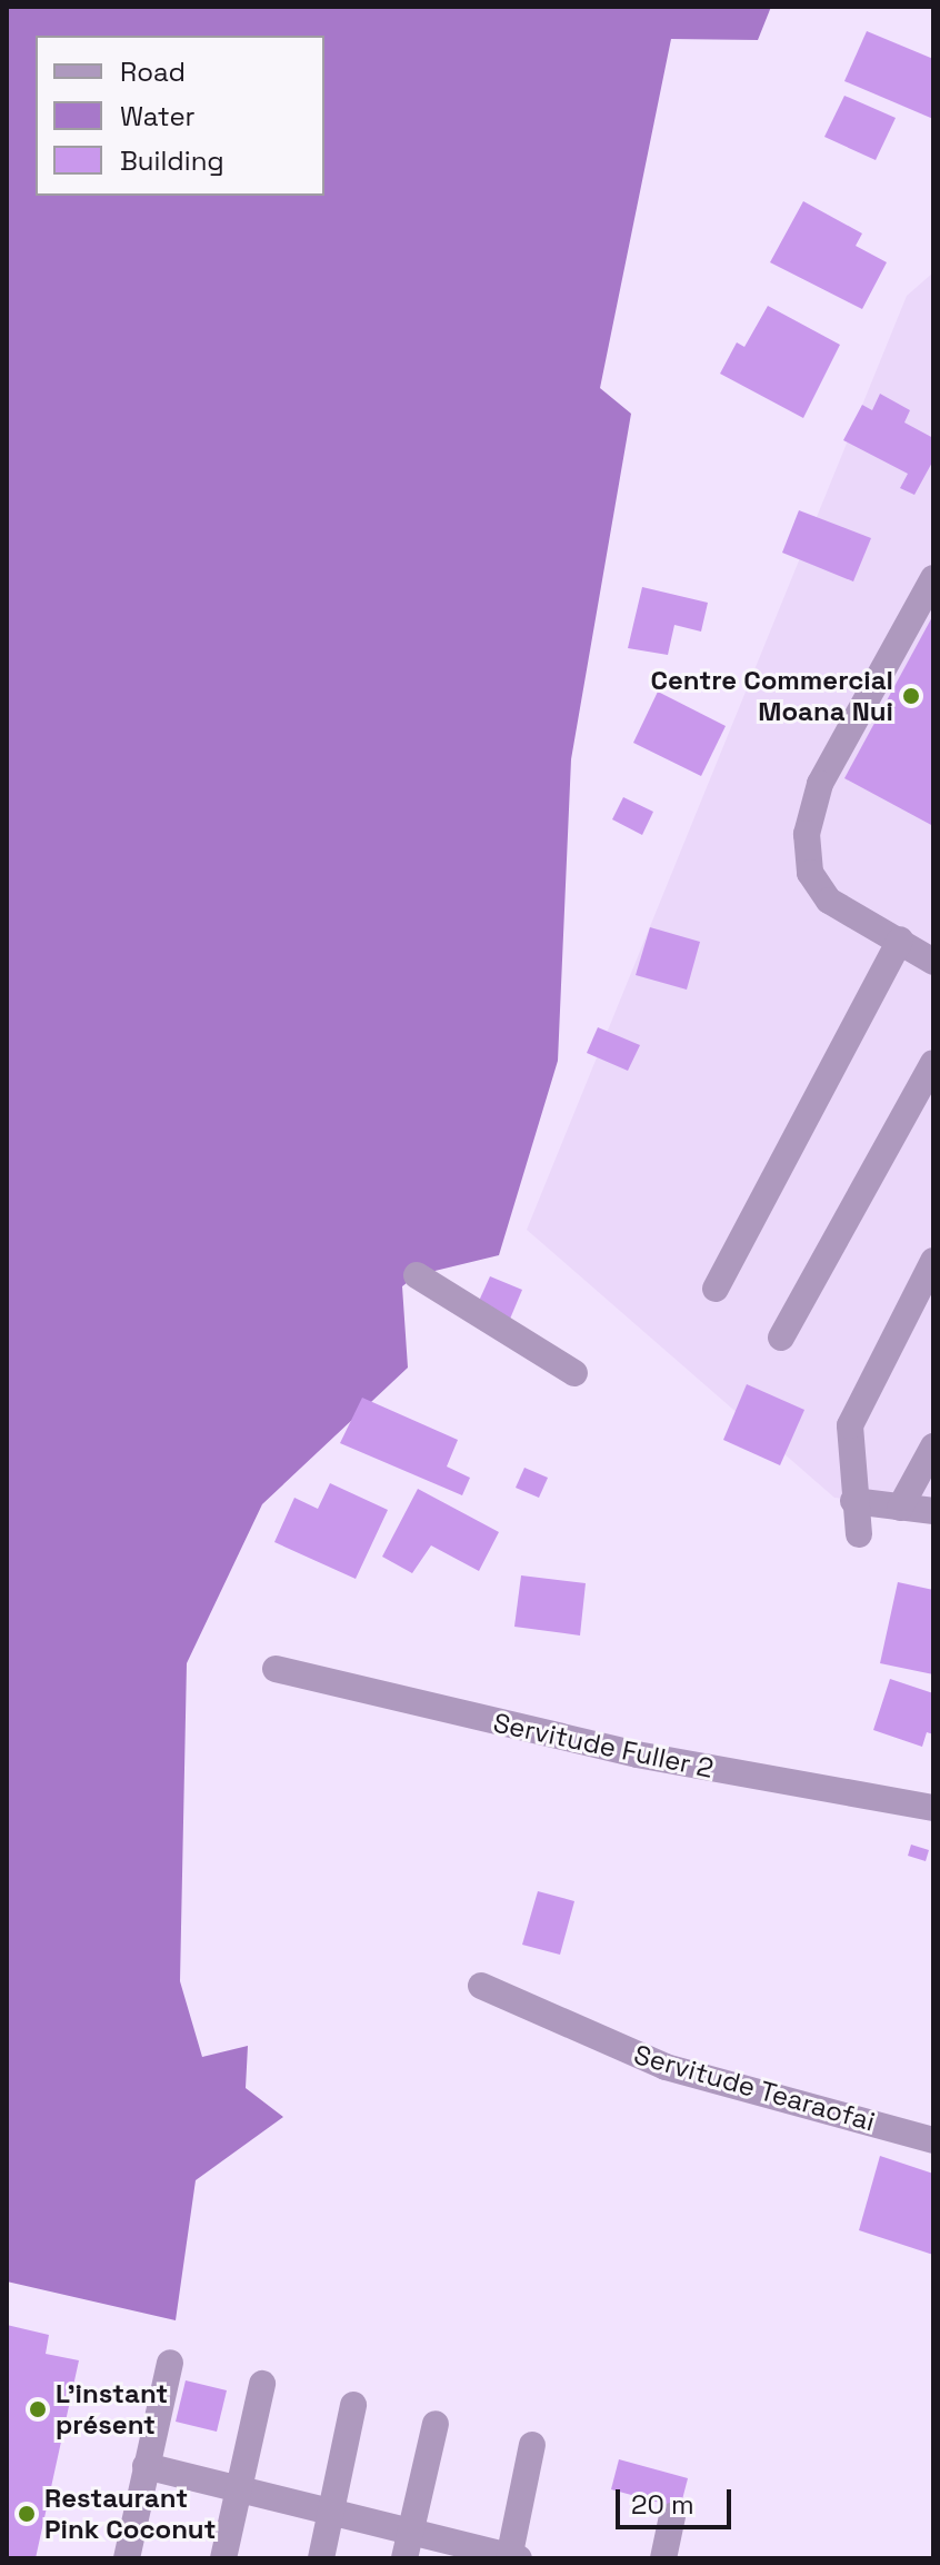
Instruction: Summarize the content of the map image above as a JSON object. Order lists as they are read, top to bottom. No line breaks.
{"streets":{"street":["Servitude Fuller 2","Servitude Tearaofai"]},"places":["Centre Commercial Moana Nui","L’instant présent","Restaurant Pink Coconut"],"legend":["Road","Water","Building"],"scale_bar":"20 m"}
